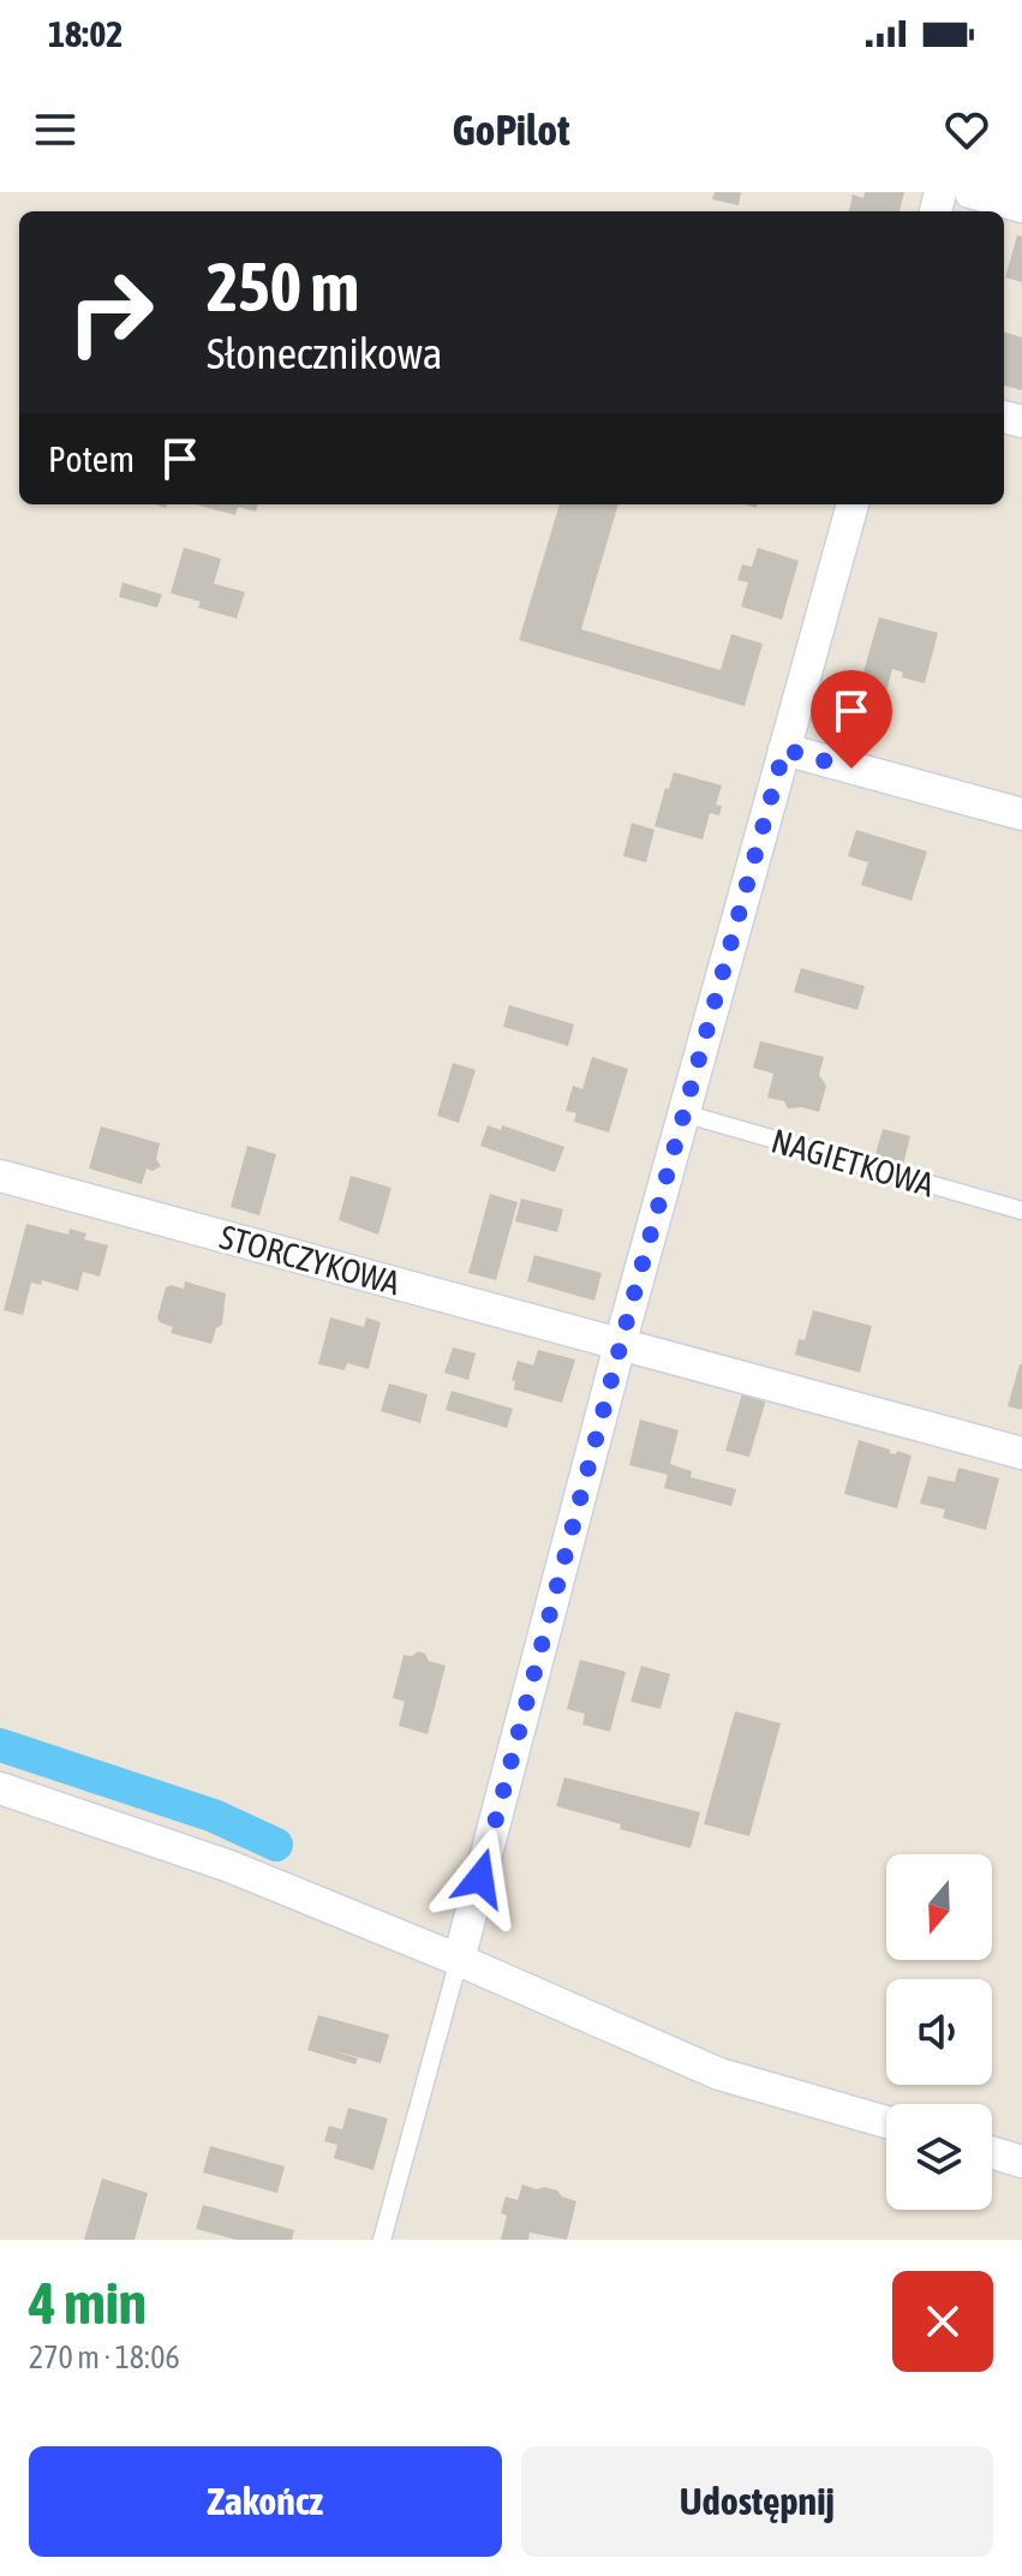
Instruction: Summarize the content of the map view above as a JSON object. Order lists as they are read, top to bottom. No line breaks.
{"streets":{"street":["STORCZYKOWA"],"lane":["NAGIETKOWA"]},"north":"bottom","page":{"status":"18:02","header":"GoPilot","turn":["250 m","Słonecznikowa"],"then":"Potem","heading":["4 min","270 m · 18:06"],"buttons":["Zakończ","Udostępnij"]}}
